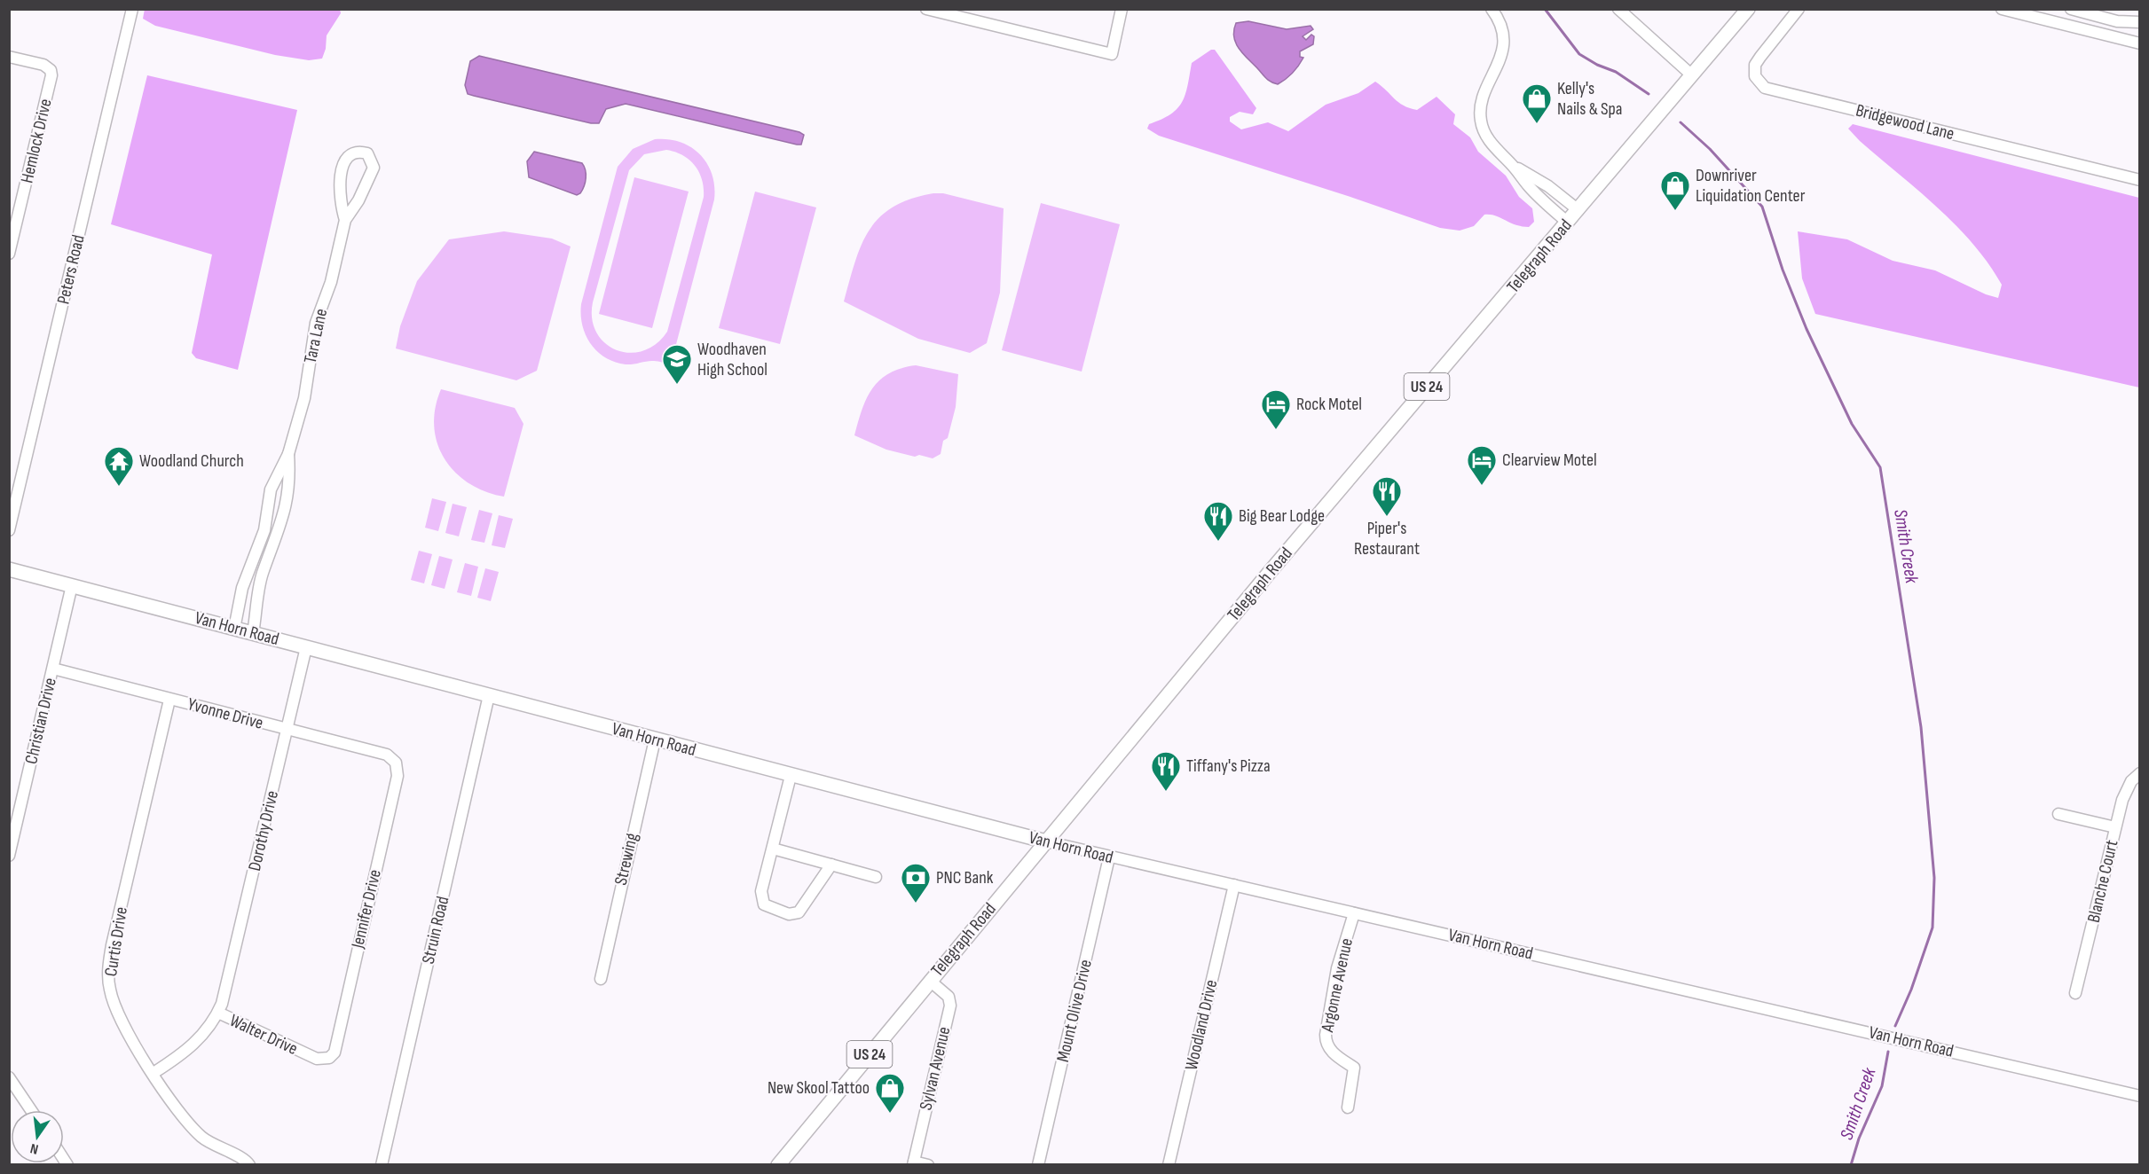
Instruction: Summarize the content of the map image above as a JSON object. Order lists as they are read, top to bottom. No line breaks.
{"streets":{"main road":["Telegraph Road","US 24","Van Horn Road"],"street":["Bridgewood Lane","Hemlock Drive","Peters Road","Tara Lane","Yvonne Drive","Christian Drive","Dorothy Drive","Strewing","Blanche Court","Jennifer Drive","Struin Road","Curtis Drive","Argonne Avenue","Mount Olive Drive","Woodland Drive","Walter Drive","Sylvan Avenue"]},"crossings":[["Telegraph Road","Van Horn Road"],["Telegraph Road","Sylvan Avenue"],["Tara Lane","Van Horn Road"],["Van Horn Road","Christian Drive"],["Van Horn Road","Dorothy Drive"],["Van Horn Road","Strewing"],["Van Horn Road","Struin Road"],["Van Horn Road","Argonne Avenue"],["Van Horn Road","Mount Olive Drive"],["Van Horn Road","Woodland Drive"],["Yvonne Drive","Christian Drive"],["Yvonne Drive","Dorothy Drive"],["Yvonne Drive","Jennifer Drive"],["Yvonne Drive","Curtis Drive"],["Dorothy Drive","Walter Drive"],["Jennifer Drive","Walter Drive"],["Curtis Drive","Walter Drive"]],"water":["Smith Creek"],"places":{"shop":["Kelly's Nails & Spa","Downriver Liquidation Center","New Skool Tattoo"],"school or university":["Woodhaven High School"],"hotel":["Rock Motel","Clearview Motel"],"temple":["Woodland Church"],"restaurant":["Piper's Restaurant","Big Bear Lodge","Tiffany's Pizza"],"bank":["PNC Bank"]},"north":"bottom"}
